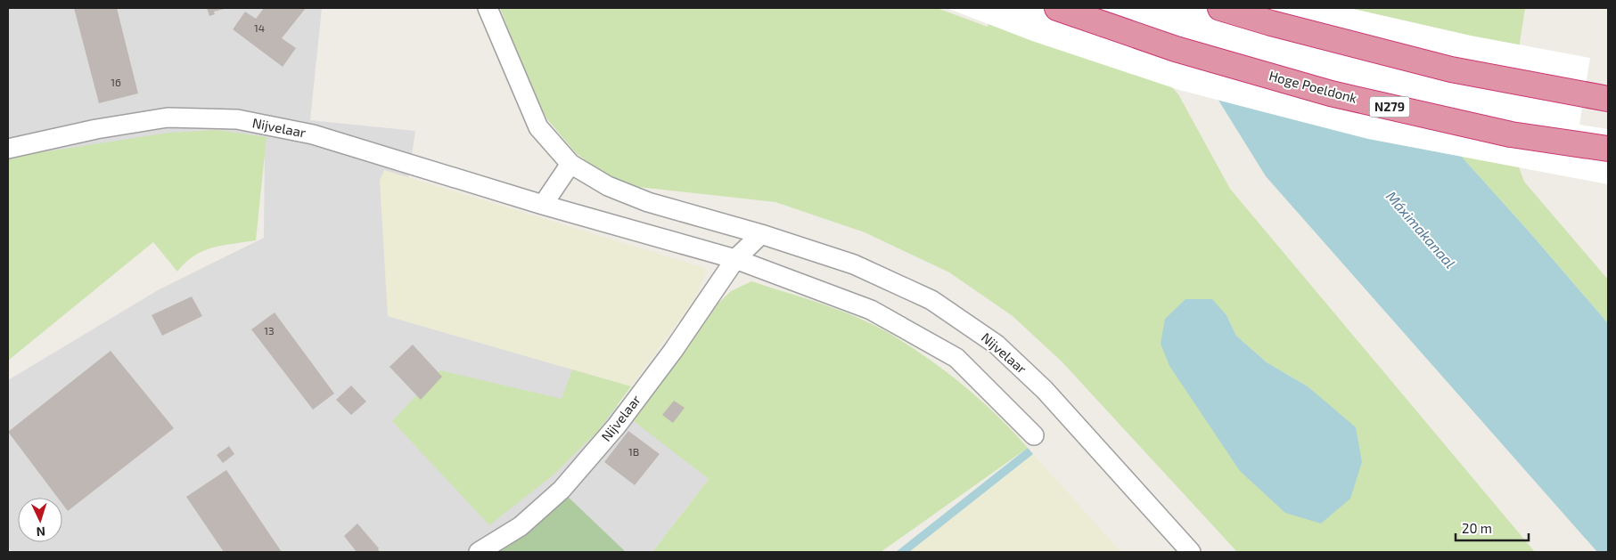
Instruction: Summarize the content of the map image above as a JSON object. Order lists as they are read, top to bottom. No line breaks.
{"streets":{"highway":["Hoge Poeldonk","N279"],"street":["Nijvelaar"]},"water":["Máximakanaal"],"house_numbers":["14","16","13","1B"],"scale_bar":"20 m","north":"bottom"}
